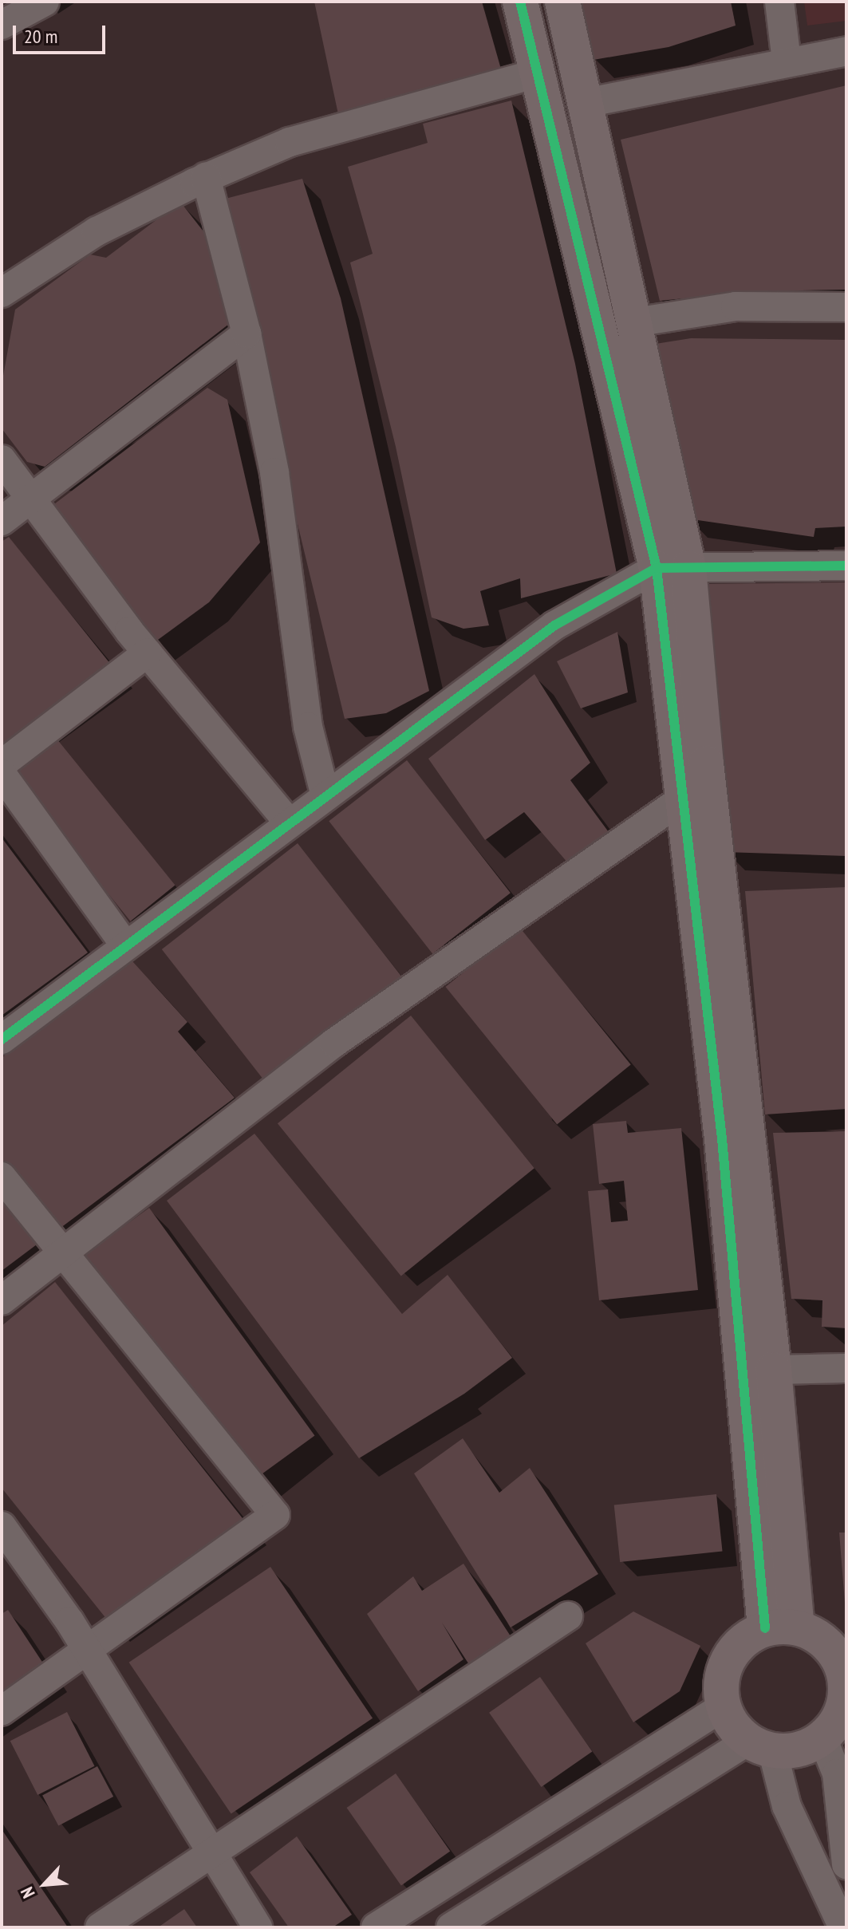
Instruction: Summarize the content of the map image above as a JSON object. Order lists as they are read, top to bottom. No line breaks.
{"scale_bar":"20 m","north":"bottom left"}
